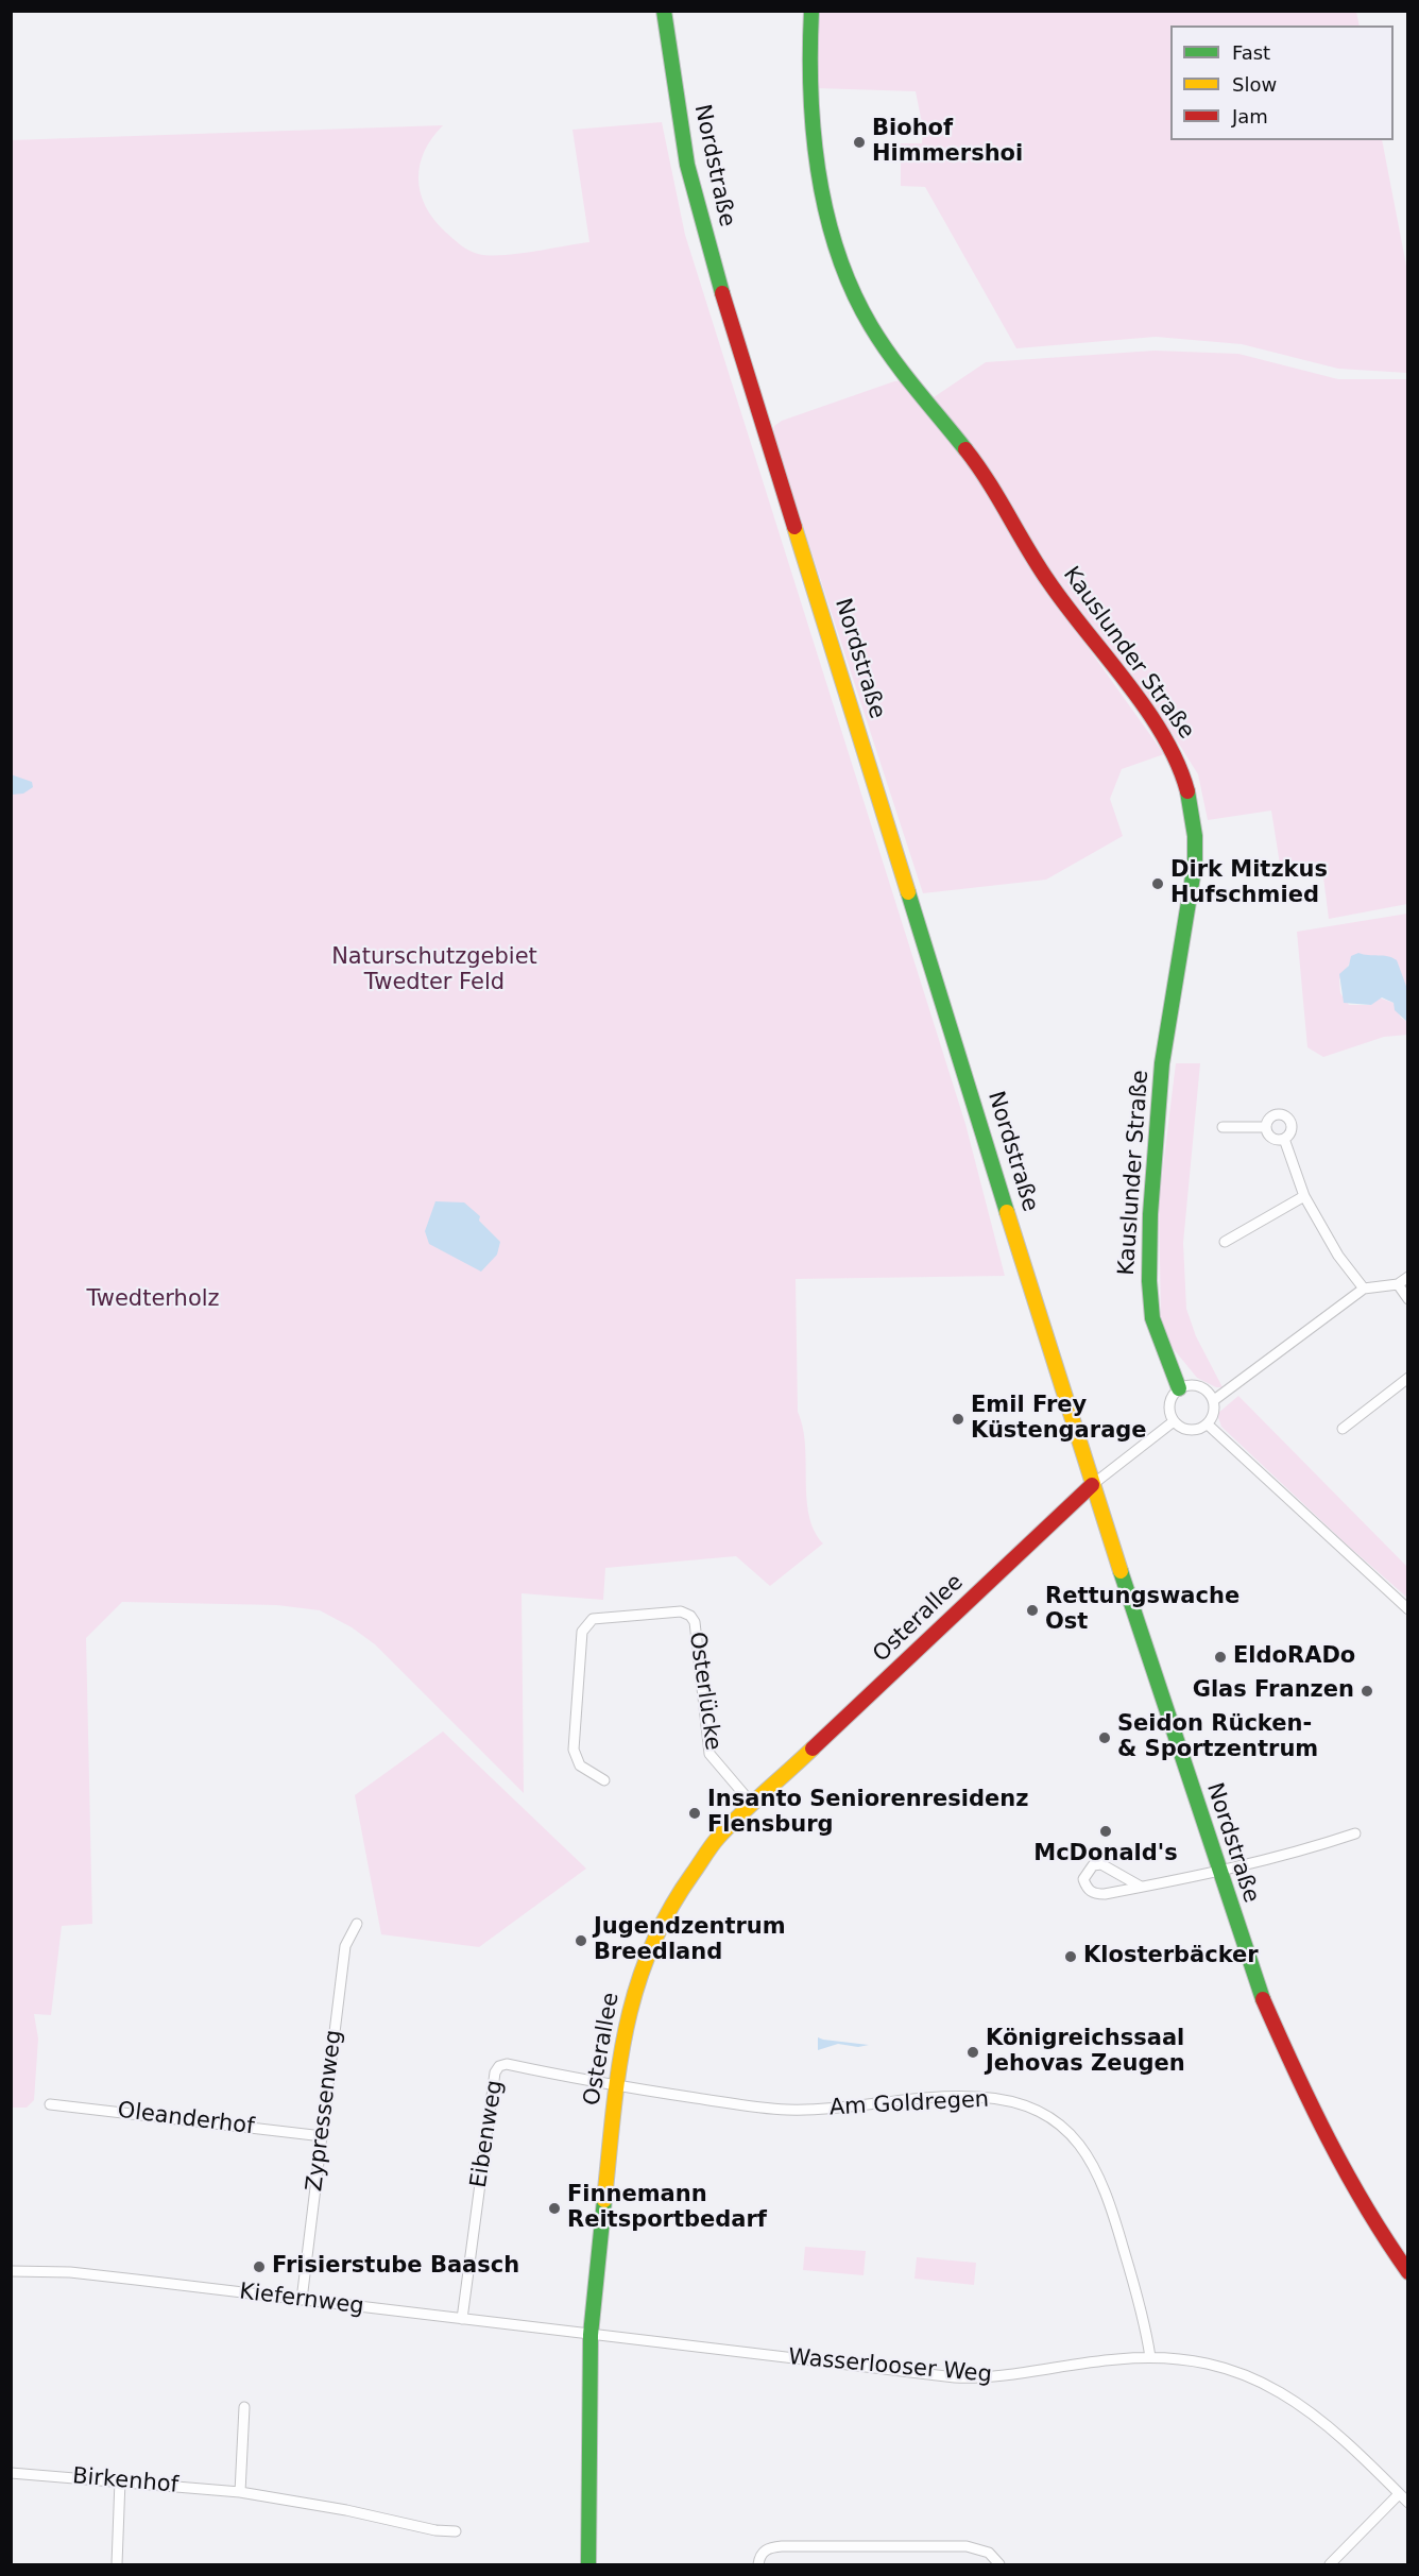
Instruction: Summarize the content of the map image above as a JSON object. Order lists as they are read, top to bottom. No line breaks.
{"streets":{"street":["Nordstraße","Kauslunder Straße","Osterallee","Osterlücke","Am Goldregen","Zypressenweg","Oleanderhof","Eibenweg","Kiefernweg","Wasserlooser Weg","Birkenhof"]},"crossings":[["Nordstraße","Osterallee"],["Kauslunder Straße","Osterallee"],["Osterallee","Osterlücke"],["Osterallee","Am Goldregen"],["Osterallee","Eibenweg"],["Osterallee","Kiefernweg"],["Osterallee","Wasserlooser Weg"],["Am Goldregen","Eibenweg"],["Am Goldregen","Wasserlooser Weg"],["Zypressenweg","Oleanderhof"],["Zypressenweg","Kiefernweg"],["Eibenweg","Kiefernweg"],["Kiefernweg","Wasserlooser Weg"]],"parks":["Naturschutzgebiet Twedter Feld","Twedterholz"],"places":["Biohof Himmershoi","Dirk Mitzkus Hufschmied","Emil Frey Küstengarage","Rettungswache Ost","EldoRADo","Glas Franzen","Seidon Rücken- & Sportzentrum","Insanto Seniorenresidenz Flensburg","McDonald's","Jugendzentrum Breedland","Klosterbäcker","Königreichssaal Jehovas Zeugen","Finnemann Reitsportbedarf","Frisierstube Baasch"],"legend":["Fast","Slow","Jam"]}
